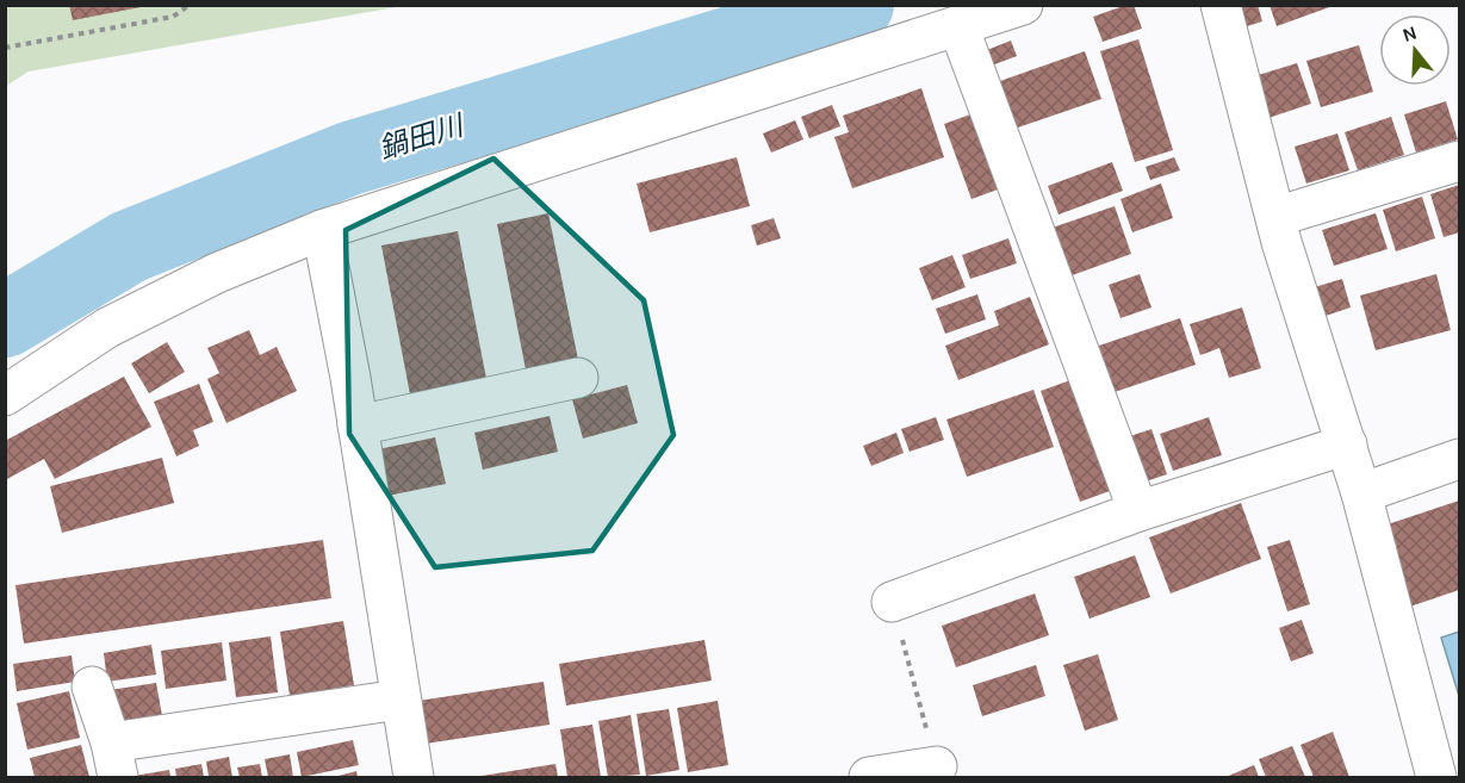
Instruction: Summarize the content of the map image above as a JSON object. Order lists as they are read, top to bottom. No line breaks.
{"water":["鍋田川"],"north":"top"}
